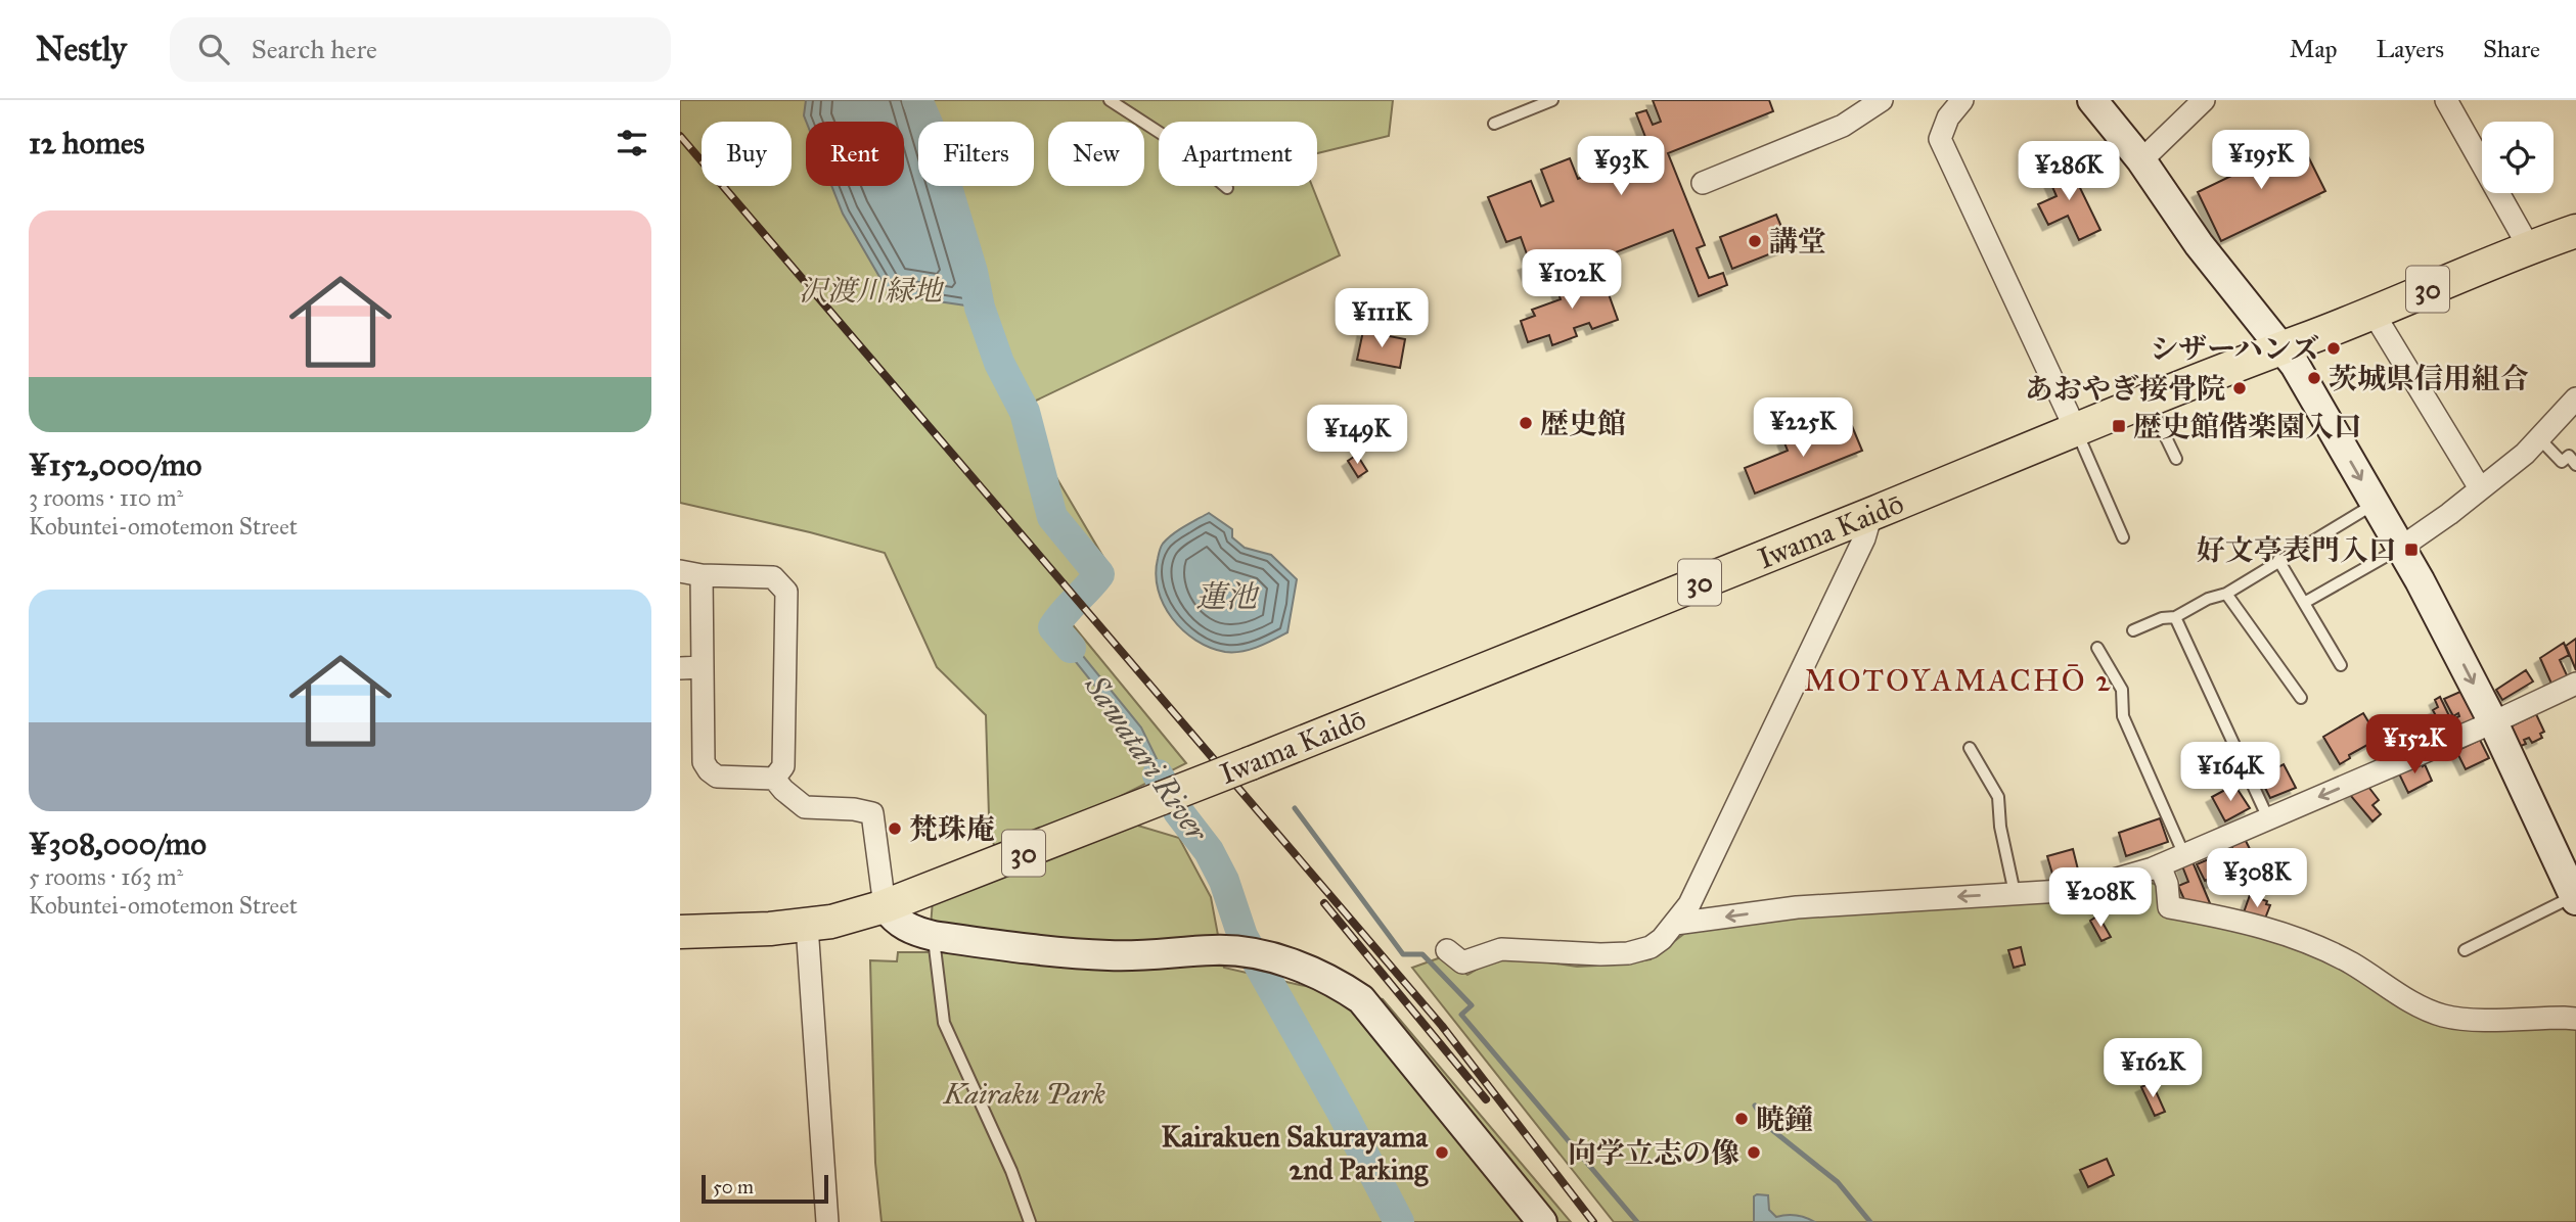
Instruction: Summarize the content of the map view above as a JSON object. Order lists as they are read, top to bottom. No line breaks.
{"streets":{"main road":["30","Iwama Kaidō"]},"crossings":[["30","Iwama Kaidō"]],"districts":["MOTOYAMACHŌ 2"],"water":["蓮池","Sawatari River"],"parks":["沢渡川緑地","Kairaku Park"],"places":{"other":["講堂","シザーハンズ","茨城県信用組合","あおやぎ接骨院","歴史館","梵珠庵","暁鐘","Kairakuen Sakurayama 2nd Parking","向学立志の像"],"transit":["歴史館偕楽園入口","好文亭表門入口"]},"scale_bar":"50 m","page":{"header":"Nestly","search":"Search here","nav":["Map","Layers","Share"],"heading":"12 homes","chip":["Buy","Rent","Filters","New","Apartment"],"price":["¥195K","¥93K","¥286K","¥102K","¥111K","¥225K","¥149K","¥152K","¥164K","¥308K","¥208K","¥162K"],"list":[{"name":"¥152,000/mo","note":"3 rooms · 110 m² · Kobuntei-omotemon Street"},{"name":"¥308,000/mo","note":"5 rooms · 163 m² · Kobuntei-omotemon Street"}],"scale":"50 m"}}
